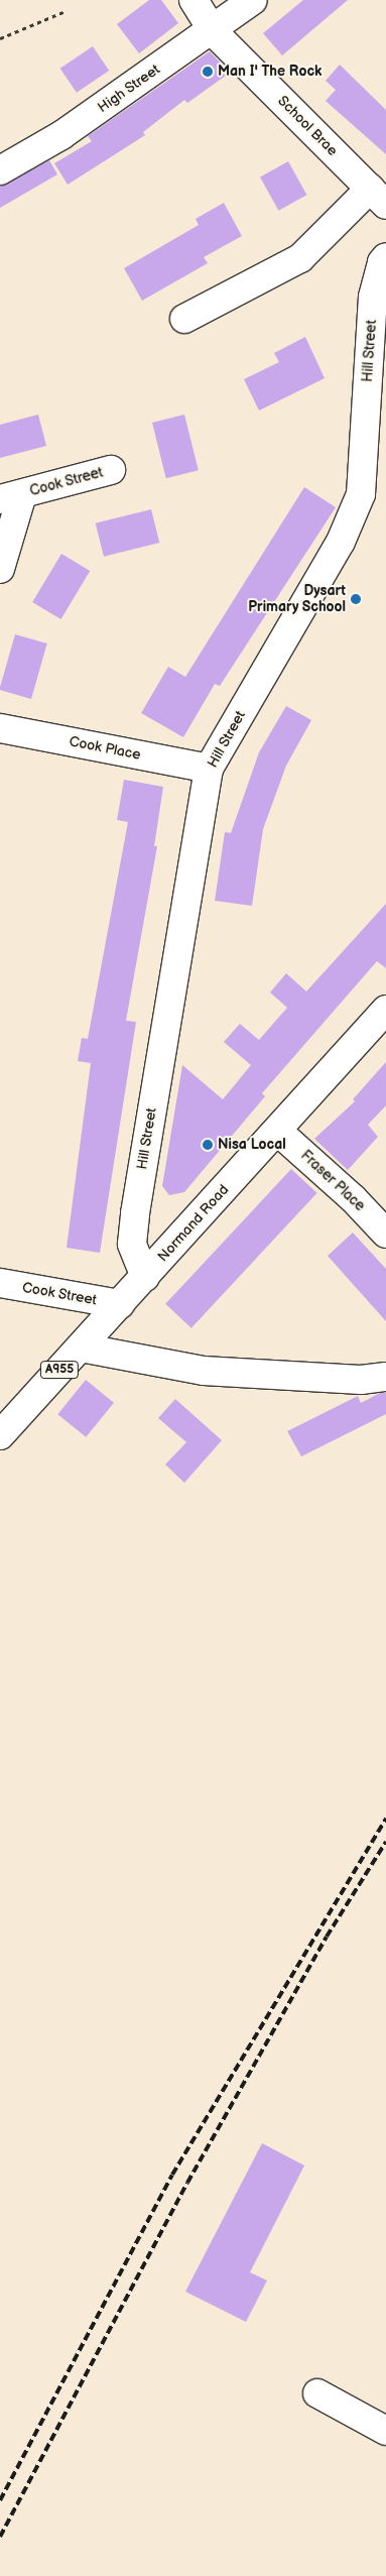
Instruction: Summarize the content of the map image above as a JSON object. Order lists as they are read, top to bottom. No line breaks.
{"streets":{"street":["High Street","School Brae","Hill Street","Cook Street","Cook Place","Fraser Place","Normand Road","A955"]},"crossings":[["High Street","School Brae"],["Hill Street","Cook Place"],["Hill Street","Normand Road"],["Cook Street","Normand Road"],["Fraser Place","Normand Road"]],"places":["Man I' The Rock","Dysart Primary School","Nisa Local"]}
